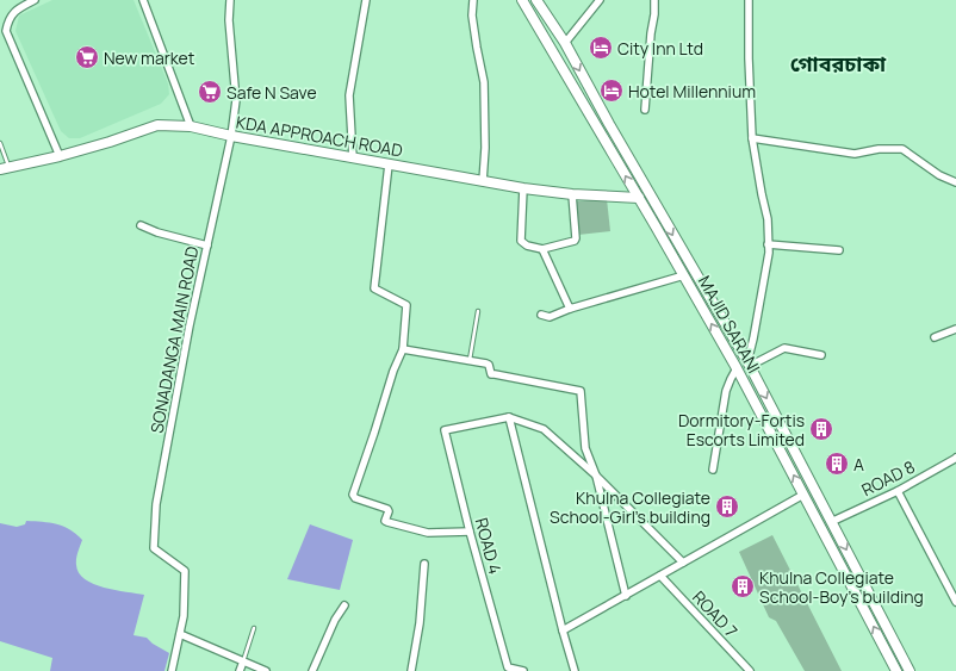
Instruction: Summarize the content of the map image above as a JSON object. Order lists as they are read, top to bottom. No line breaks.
{"streets":{"main road":["KDA APPROACH ROAD","MAJID SARANI"],"street":["SONADANGA MAIN ROAD","ROAD 8","ROAD 4","ROAD 7"]},"crossings":[["KDA APPROACH ROAD","MAJID SARANI"],["KDA APPROACH ROAD","SONADANGA MAIN ROAD"],["MAJID SARANI","ROAD 8"]],"districts":["গোবরচাকা"],"places":{"hotel":["City Inn Ltd","Hotel Millennium"],"supermarket":["New market","Safe N Save"],"building":["Dormitory-Fortis Escorts Limited","A","Khulna Collegiate School-Girl's building","Khulna Collegiate School-Boy's building"]}}
